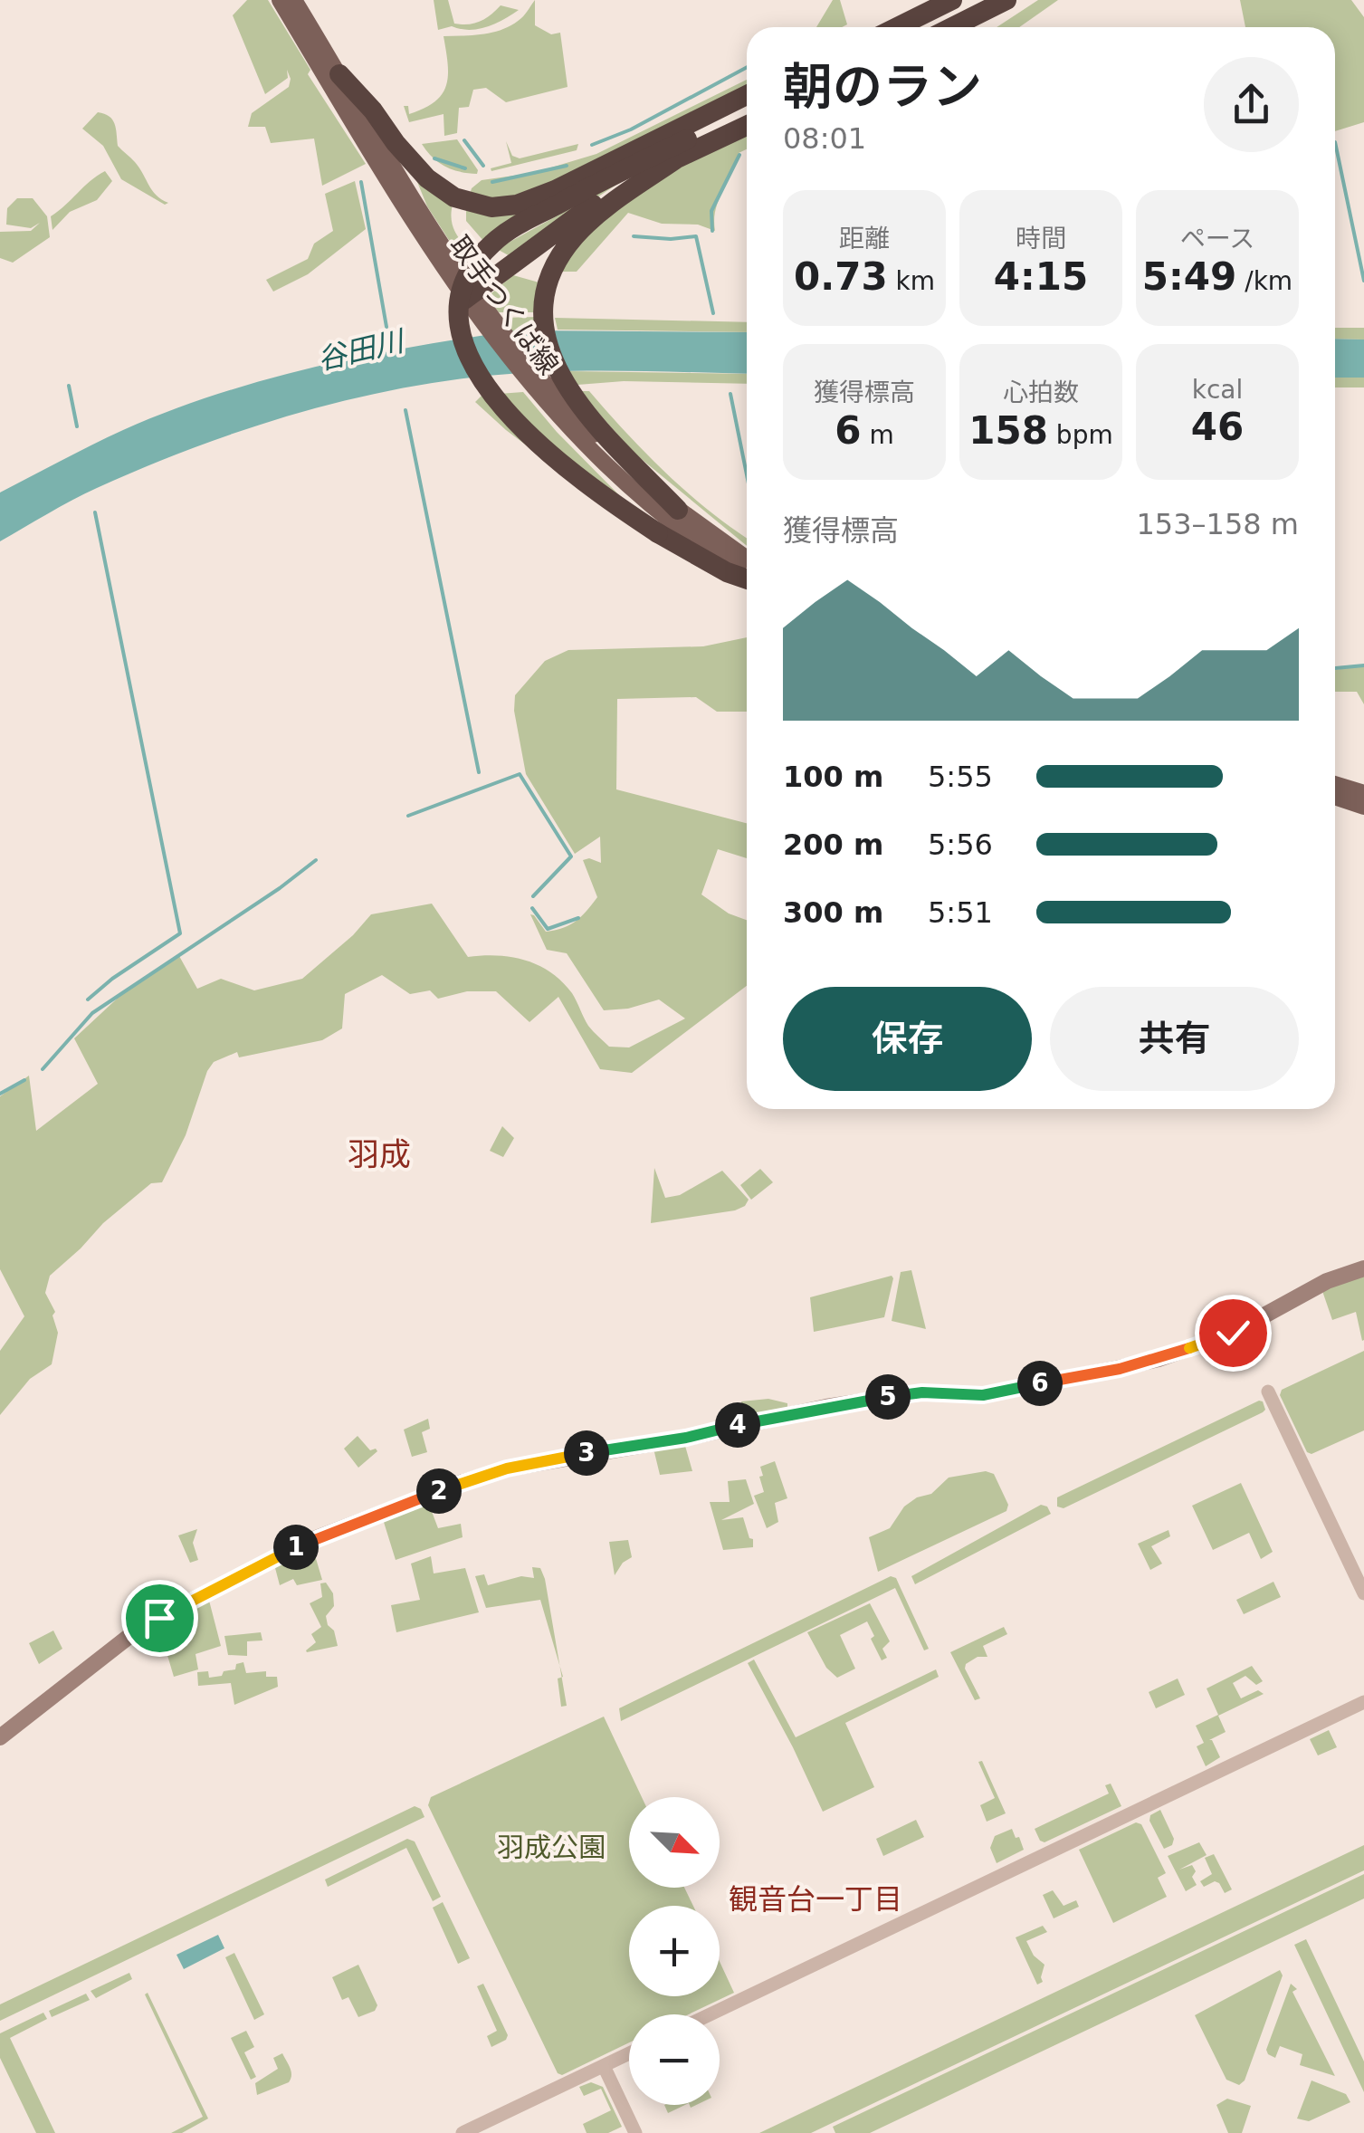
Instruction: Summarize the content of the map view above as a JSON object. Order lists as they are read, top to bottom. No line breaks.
{"streets":{"main road":["取手つくば線"]},"districts":["羽成","観音台一丁目"],"water":["谷田川"],"parks":["羽成公園"],"north":"bottom right","page":{"heading":["朝のラン","08:01"],"stats":[["距離","0.73 km"],["時間","4:15"],["ペース","5:49 /km"],["獲得標高","6 m"],["心拍数","158 bpm"],["kcal","46"]],"chart":["獲得標高","153–158 m"],"list":[{"name":"100 m","note":"5:55"},{"name":"200 m","note":"5:56"},{"name":"300 m","note":"5:51"}],"buttons":["保存","共有"],"pins":["6","5","4","3","2","1"],"map_buttons":["+","−"]}}
